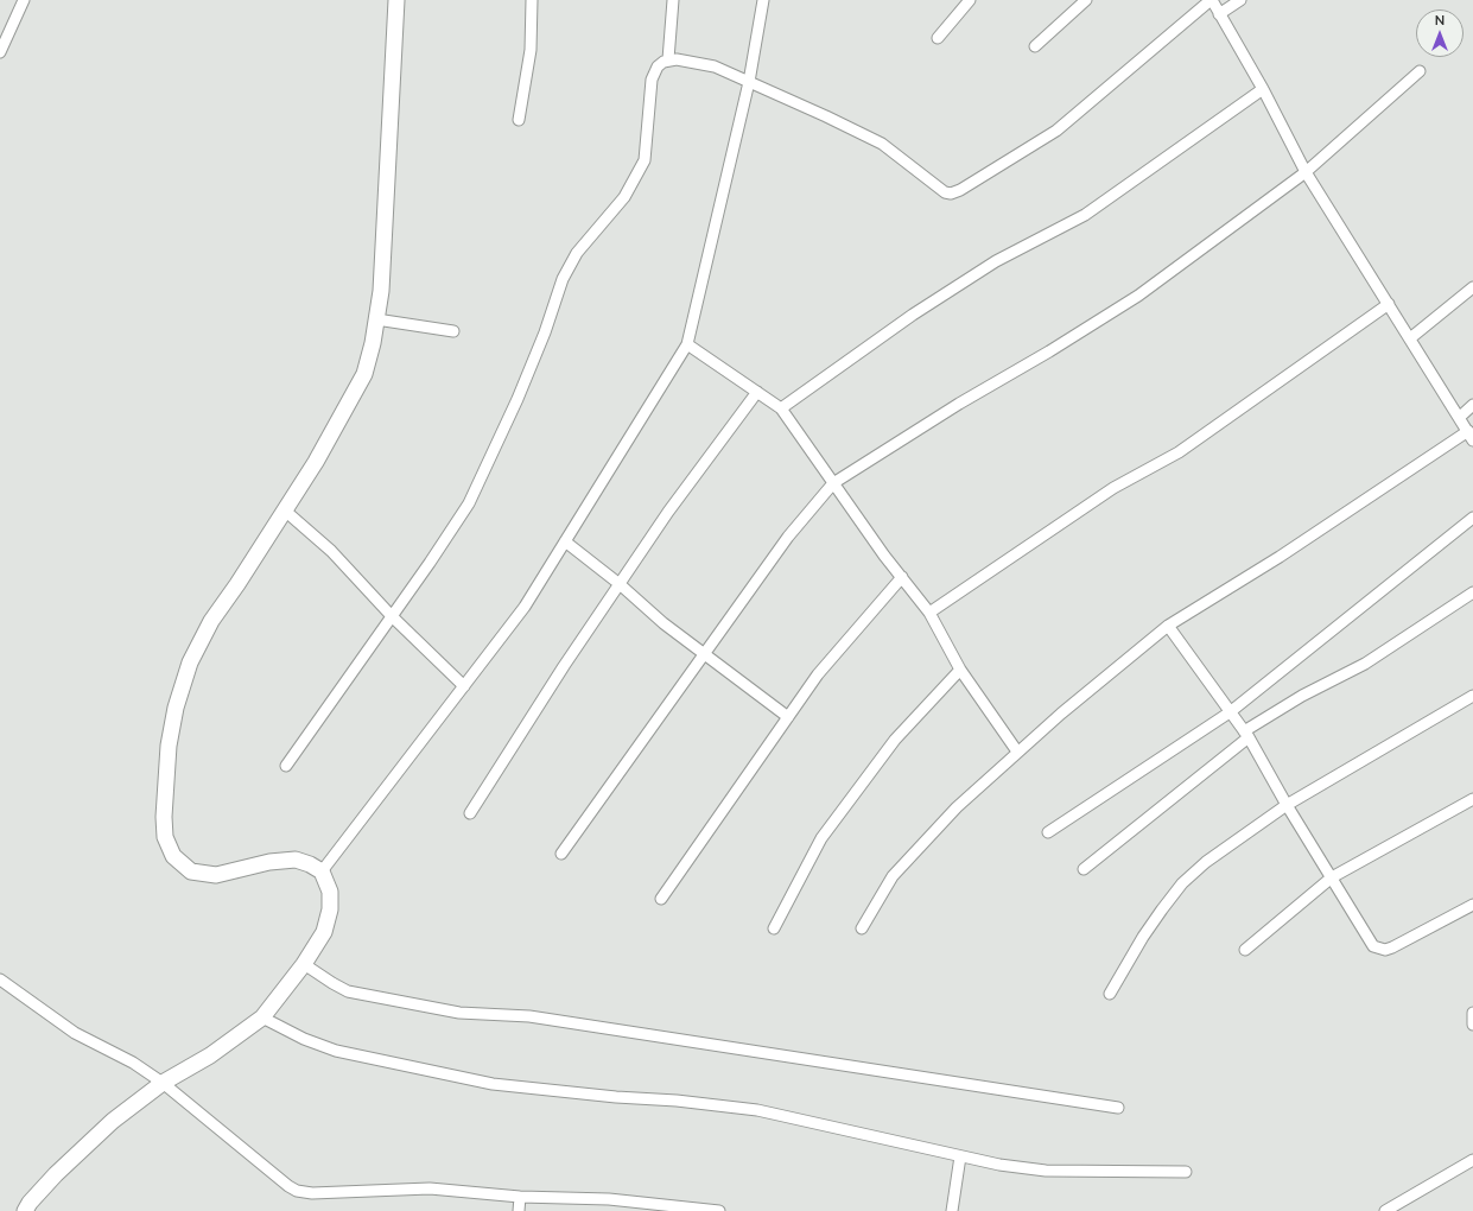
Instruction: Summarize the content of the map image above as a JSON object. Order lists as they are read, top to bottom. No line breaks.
{"north":"top"}
